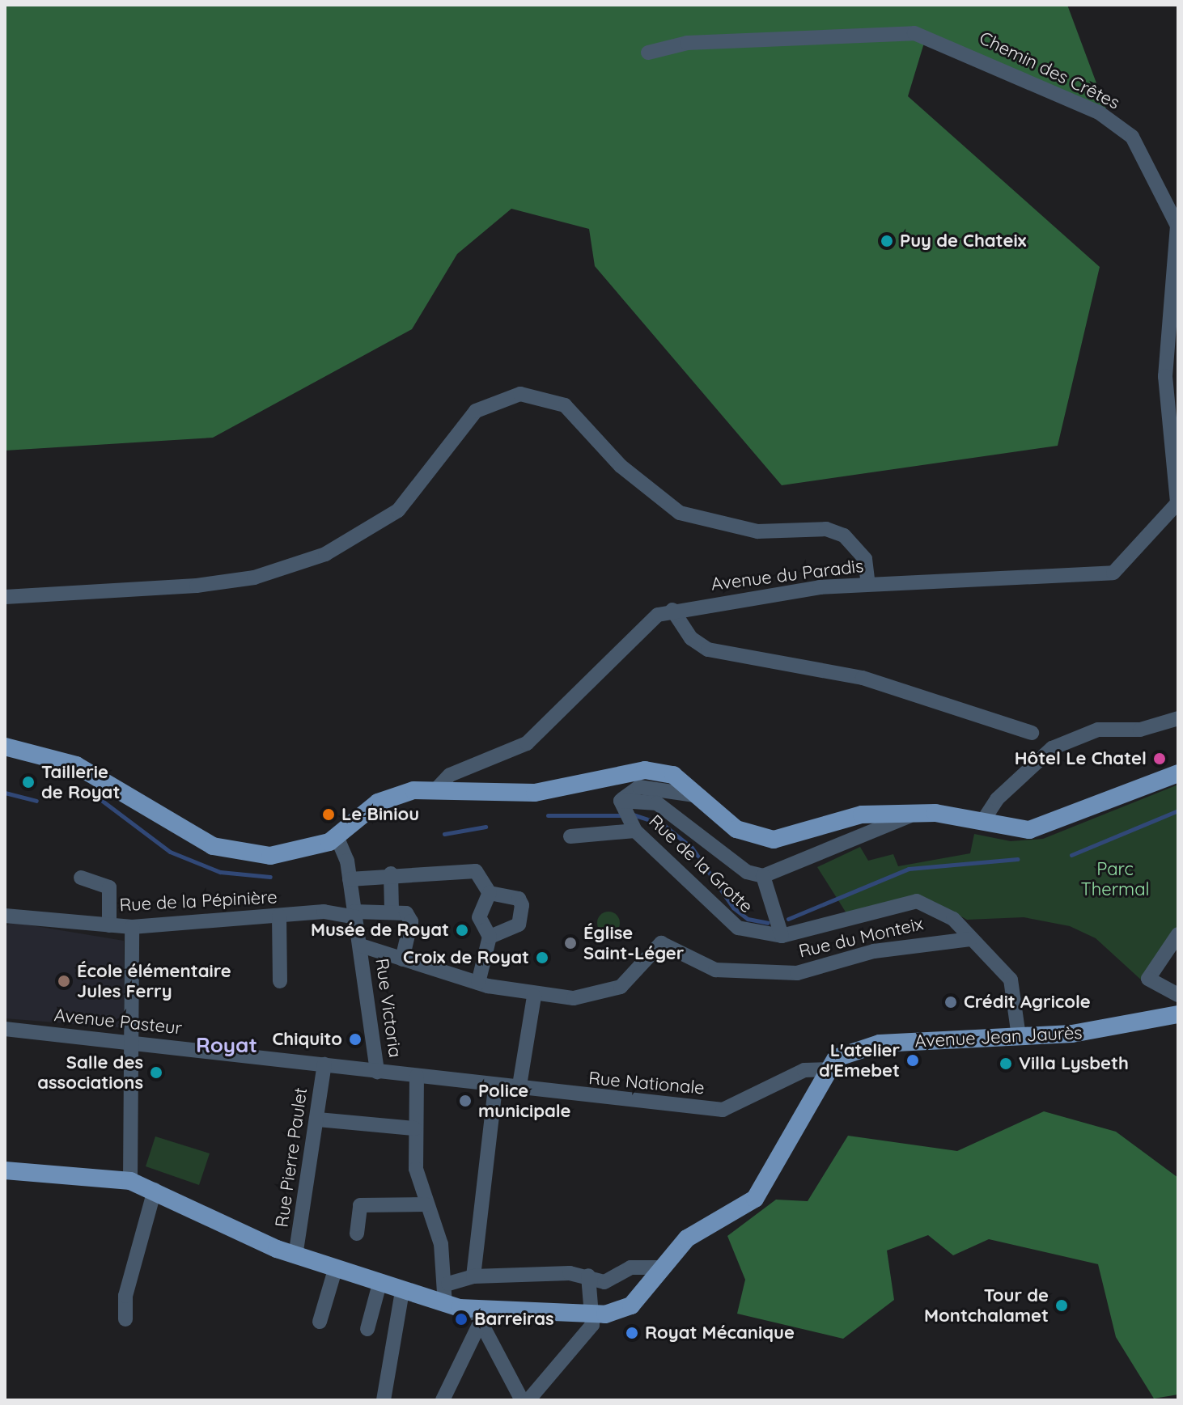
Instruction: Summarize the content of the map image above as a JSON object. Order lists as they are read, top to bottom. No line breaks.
{"streets":{"main road":["Avenue Jean Jaurès"],"street":["Chemin des Crêtes","Avenue du Paradis","Rue de la Grotte","Rue de la Pépinière","Rue du Monteix","Rue Victoria","Avenue Pasteur","Rue Nationale","Rue Pierre Paulet"]},"crossings":[["Chemin des Crêtes","Avenue du Paradis"],["Rue de la Grotte","Rue du Monteix"],["Rue de la Grotte","Avenue Jean Jaurès"],["Rue de la Pépinière","Rue Victoria"],["Rue Victoria","Avenue Pasteur"],["Rue Victoria","Rue Nationale"],["Avenue Pasteur","Rue Nationale"],["Avenue Pasteur","Rue Pierre Paulet"],["Avenue Jean Jaurès","Rue Nationale"]],"districts":["Royat"],"parks":["Parc Thermal"],"places":["Puy de Chateix","Hôtel Le Chatel","Taillerie de Royat","Le Biniou","Musée de Royat","Église Saint-Léger","Croix de Royat","École élémentaire Jules Ferry","Crédit Agricole","Chiquito","L'atelier d'Emebet","Villa Lysbeth","Salle des associations","Police municipale","Tour de Montchalamet","Barreiras","Royat Mécanique"]}
